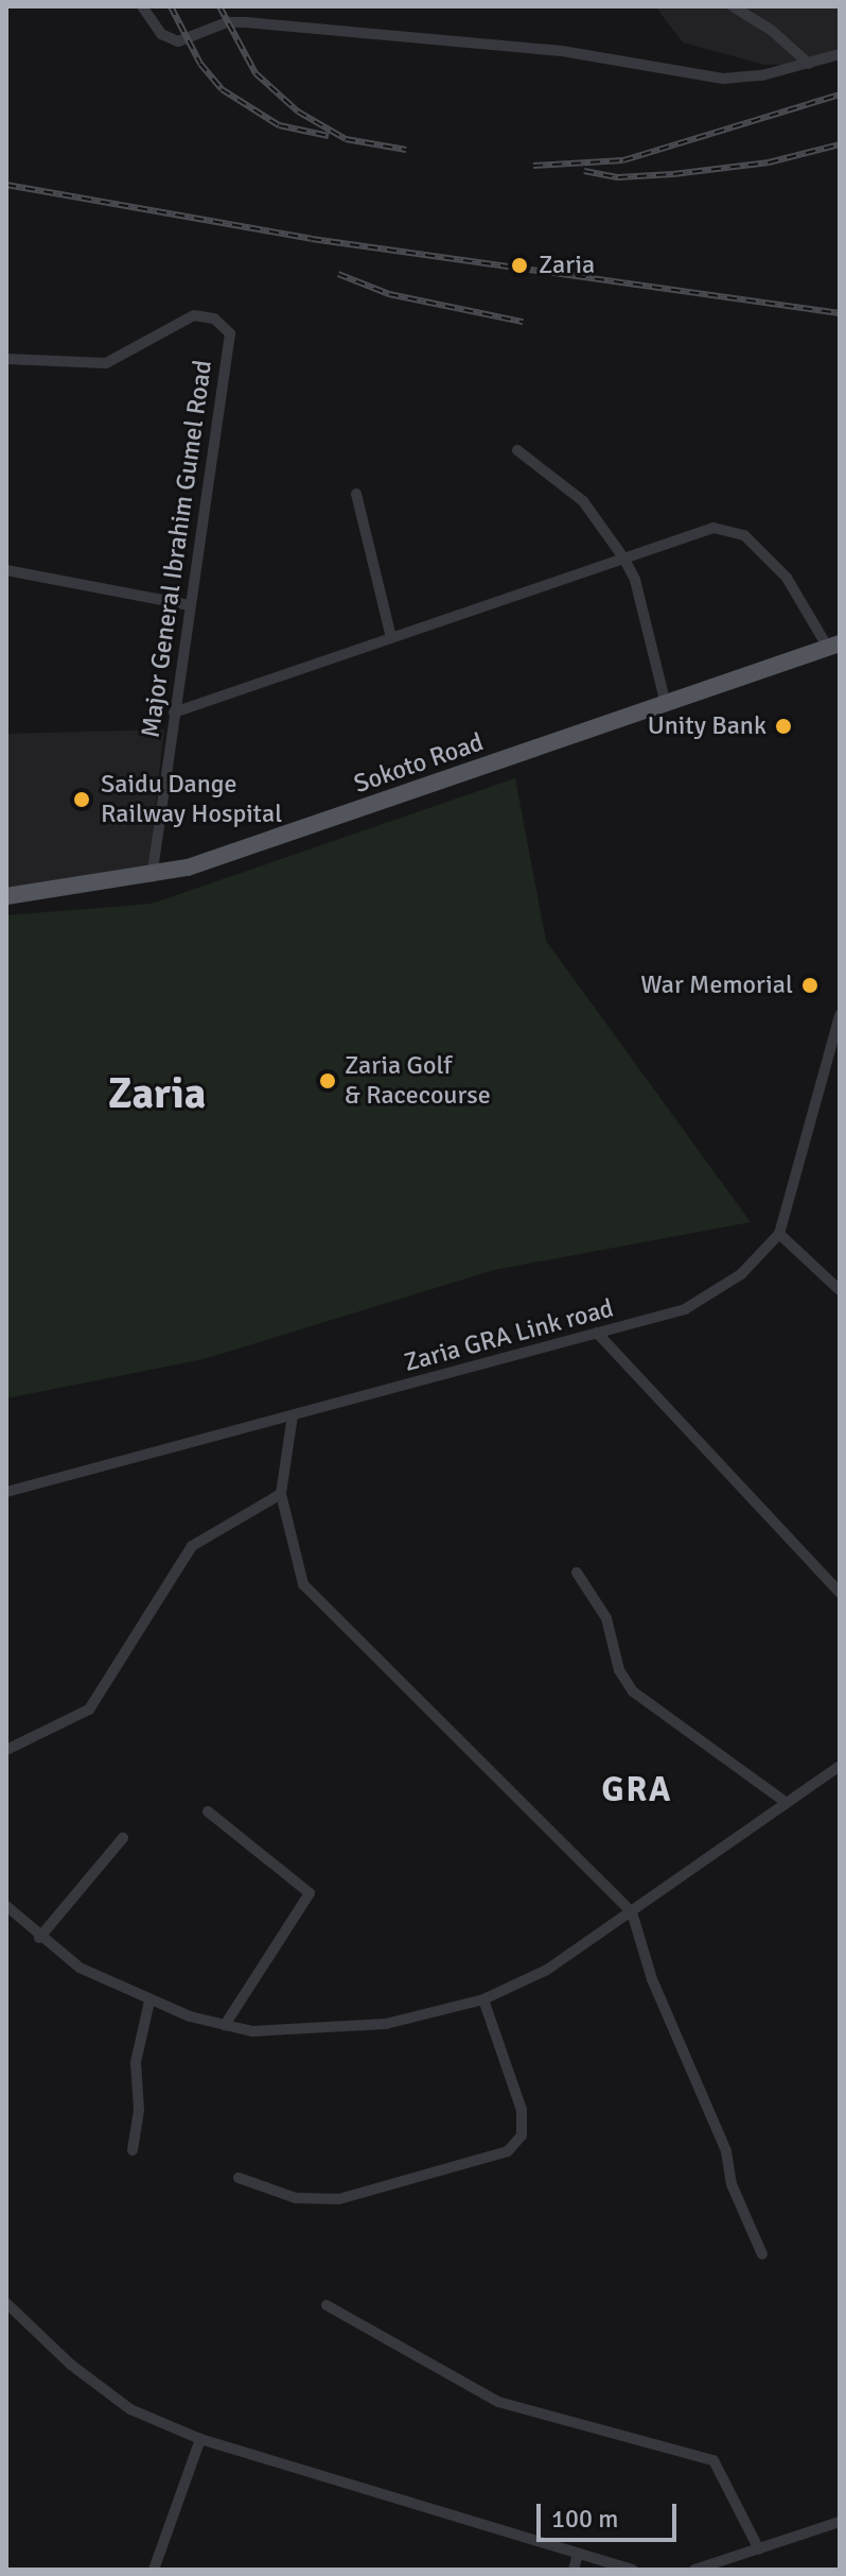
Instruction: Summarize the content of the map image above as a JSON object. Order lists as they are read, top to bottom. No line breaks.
{"streets":{"main road":["Sokoto Road"],"street":["Major General Ibrahim Gumel Road","Zaria GRA Link road"]},"crossings":[["Major General Ibrahim Gumel Road","Sokoto Road"]],"districts":["Zaria","GRA"],"places":["Zaria","Unity Bank","Saidu Dange Railway Hospital","War Memorial","Zaria Golf & Racecourse"],"scale_bar":"100 m"}
